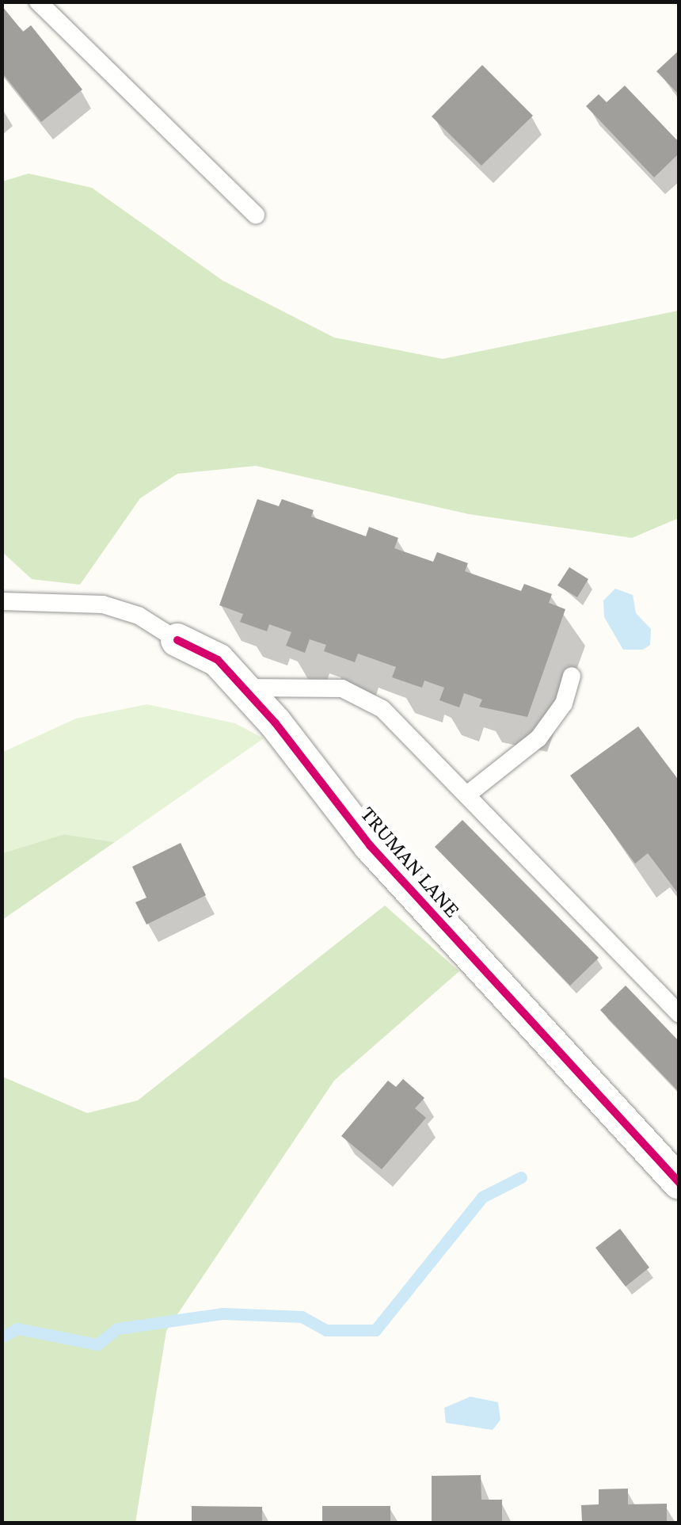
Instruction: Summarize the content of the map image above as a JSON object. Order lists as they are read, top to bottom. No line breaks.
{"streets":{"street":["TRUMAN LANE"]}}
